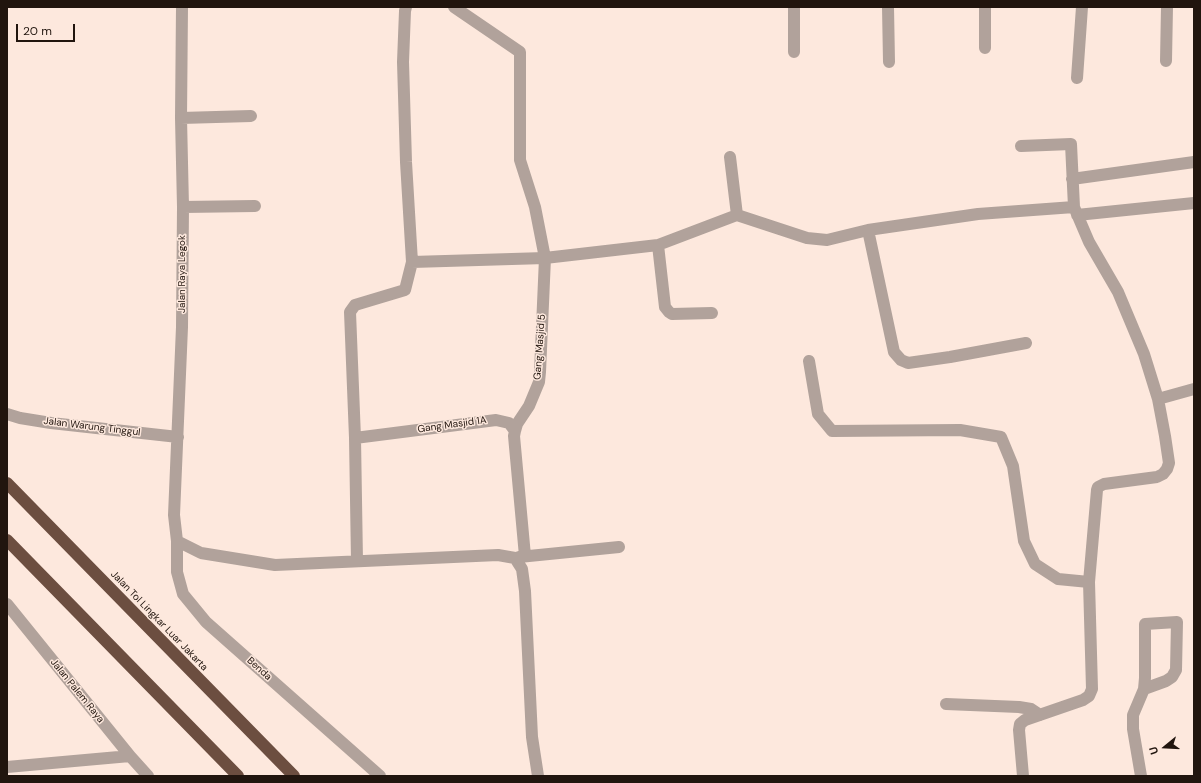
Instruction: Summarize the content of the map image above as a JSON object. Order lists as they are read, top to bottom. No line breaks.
{"streets":{"highway":["Jalan Tol Lingkar Luar Jakarta"],"street":["Jalan Raya Legok","Gang Masjid 5","Gang Masjid 1A","Jalan Warung Tinggul","Benda","Jalan Palem Raya"]},"crossings":[["Jalan Raya Legok","Jalan Warung Tinggul"],["Jalan Raya Legok","Benda"],["Gang Masjid 5","Gang Masjid 1A"]],"scale_bar":"20 m","north":"left"}
